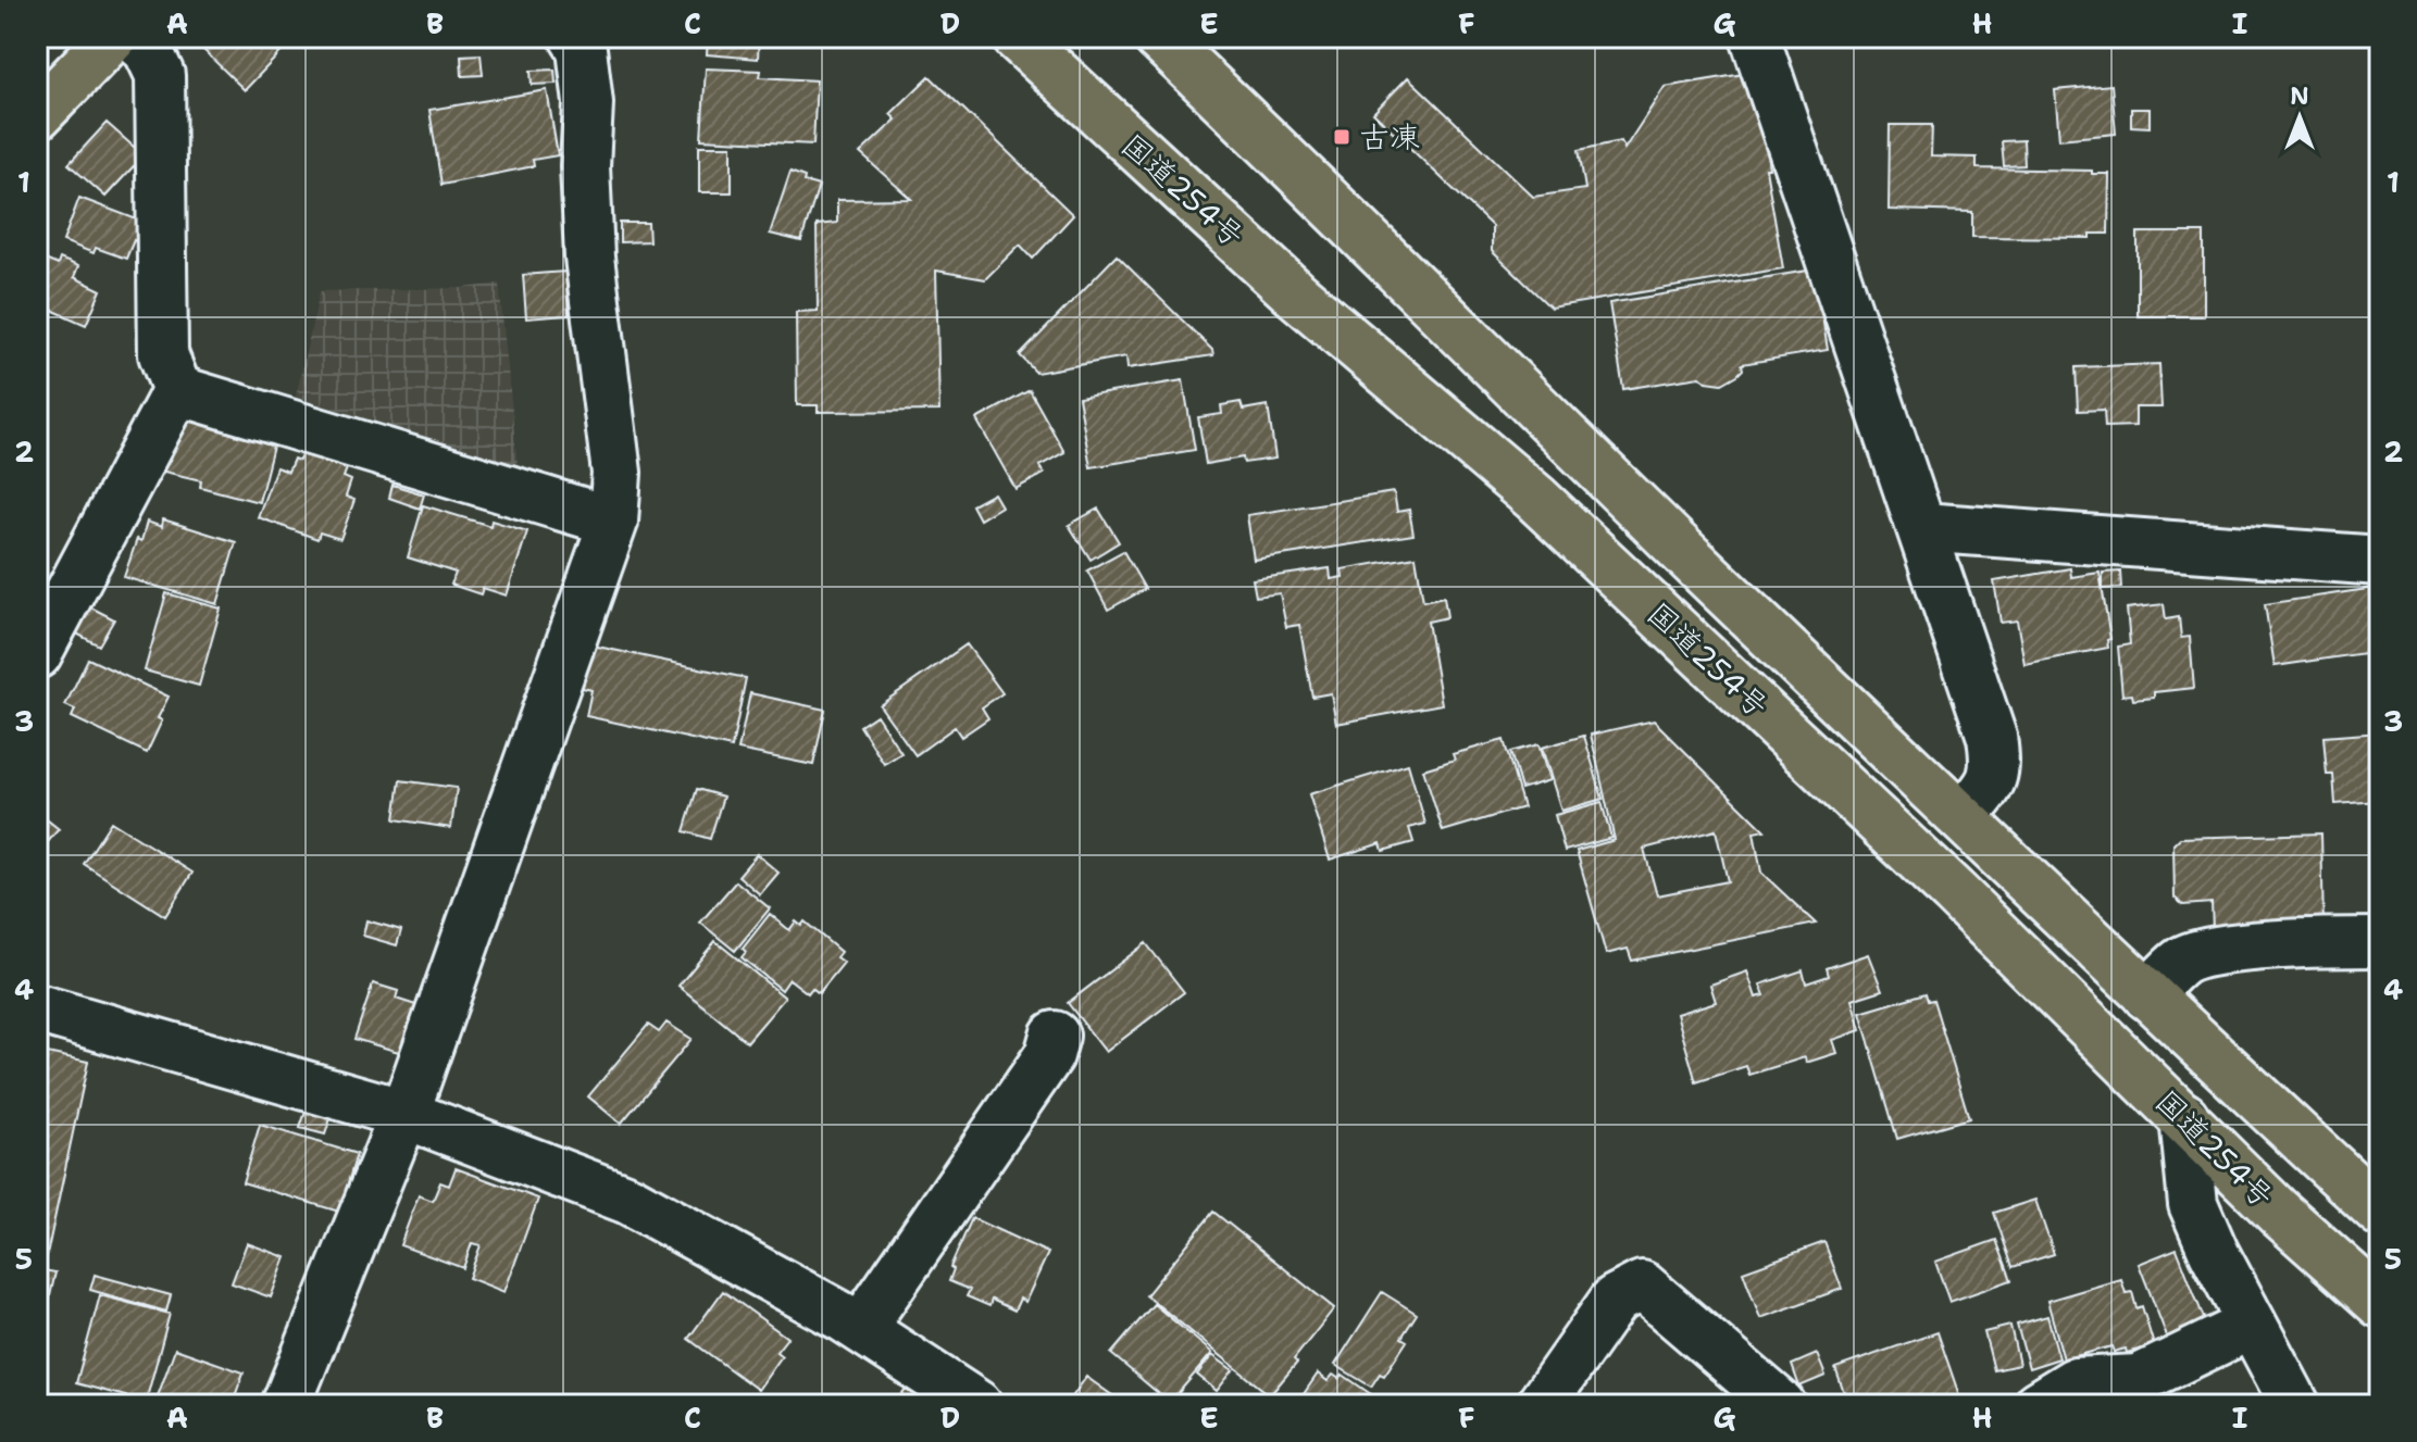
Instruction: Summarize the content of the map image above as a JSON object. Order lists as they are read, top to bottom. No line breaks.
{"streets":{"main road":["国道254号"]},"places":{"transit":["古凍"]},"north":"top","grid":{"columns":["A","B","C","D","E","F","G","H","I"],"rows":["1","2","3","4","5"]}}
